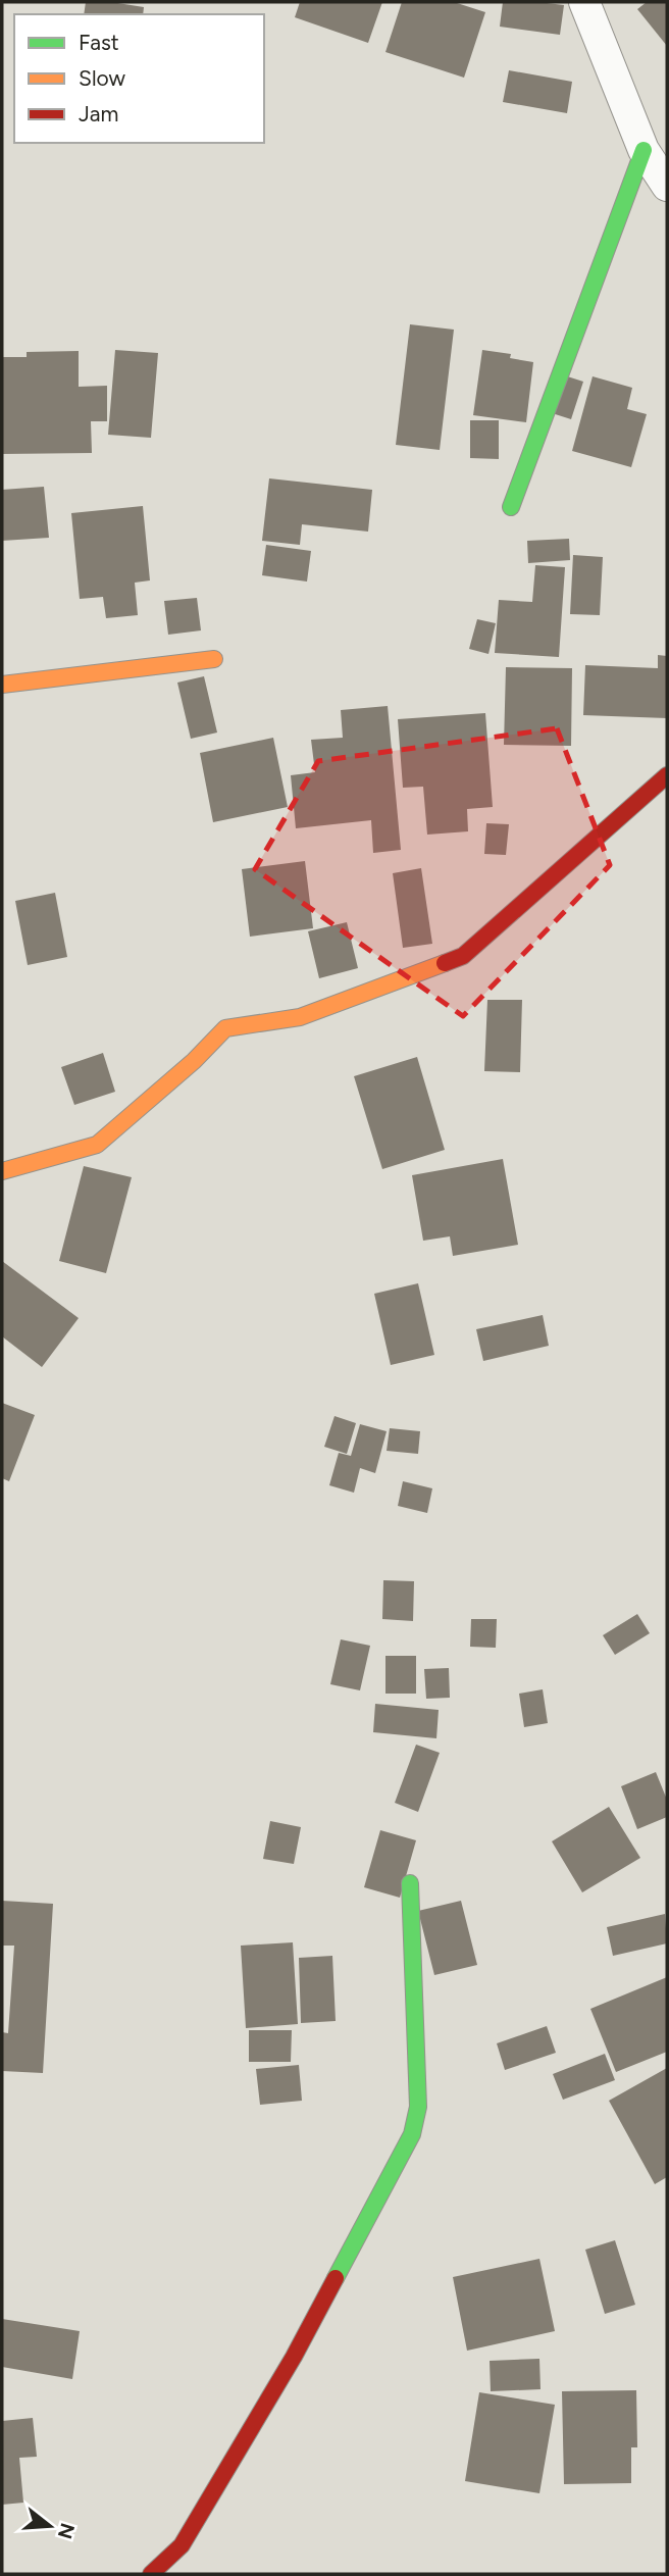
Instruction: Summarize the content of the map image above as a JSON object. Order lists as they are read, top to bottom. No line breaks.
{"legend":["Fast","Slow","Jam"],"north":"right"}
